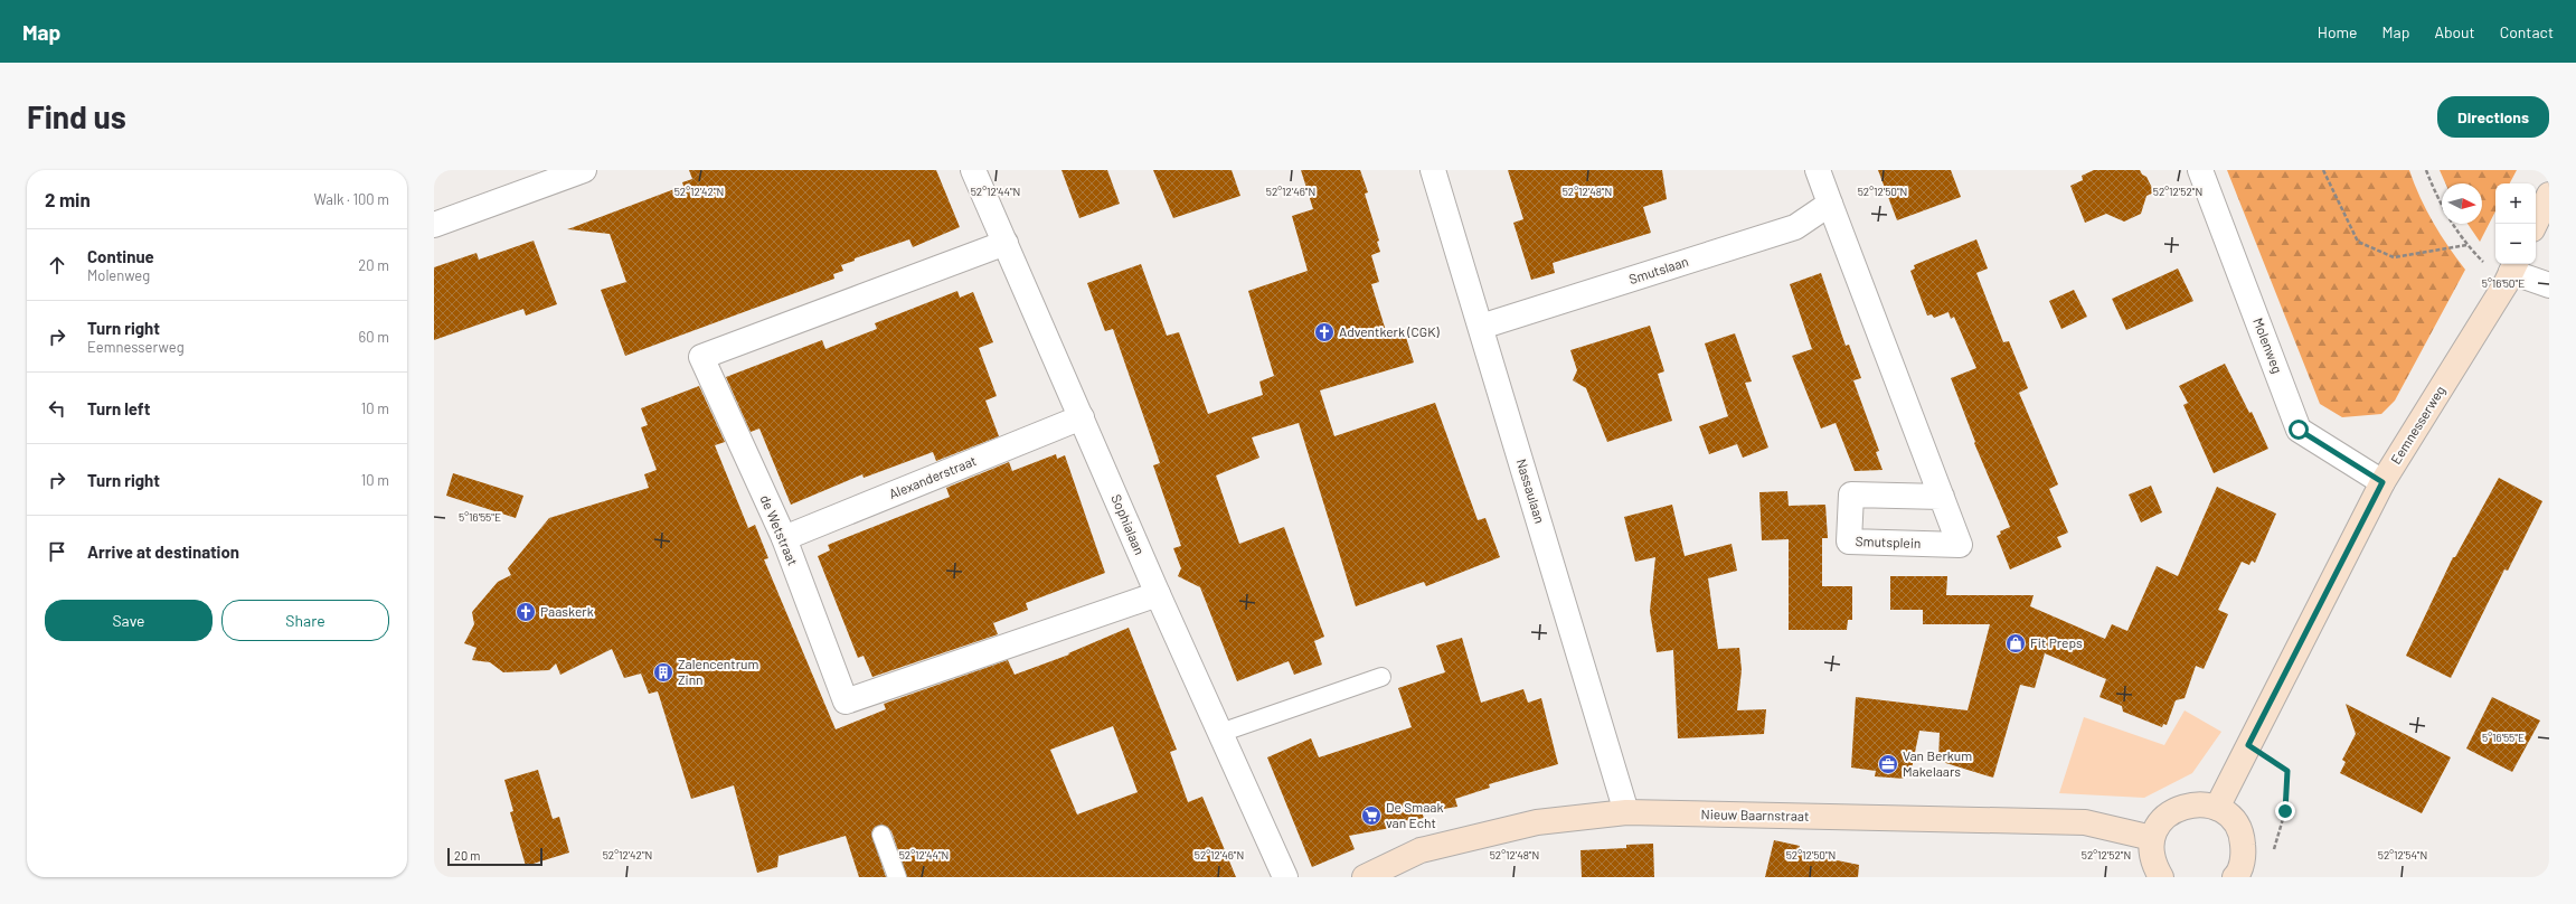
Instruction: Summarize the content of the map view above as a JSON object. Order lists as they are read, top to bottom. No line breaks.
{"streets":{"street":["Smutslaan","Molenweg","Eemnesserweg","Alexanderstraat","Nassaulaan","Sophialaan","de Wetstraat","Nieuw Baarnstraat"]},"crossings":[["Smutslaan","Nassaulaan"],["Molenweg","Eemnesserweg"],["Alexanderstraat","Sophialaan"],["Alexanderstraat","de Wetstraat"],["Nassaulaan","Nieuw Baarnstraat"],["Sophialaan","de Wetstraat"]],"places":{"church":["Adventkerk (CGK)","Paaskerk"],"shop":["Fit Preps"],"building":["Zalencentrum Zinn"],"office":["Van Berkum Makelaars"],"supermarket":["De Smaak van Echt"]},"scale_bar":"20 m","north":"right","page":{"header":"Map","nav":["Home","Map","About","Contact"],"buttons":["Directions",["Save","Share"]],"title":"Find us","heading":["2 min","Walk · 100 m"],"map_buttons":["+","−"],"list":[["Continue","Molenweg","20 m"],["Turn right","Eemnesserweg","60 m"],["Turn left","10 m"],["Turn right","10 m"],"Arrive at destination"],"scale":"20 m"},"coordinates":["52°12'42\"N","52°12'44\"N","52°12'46\"N","52°12'48\"N","52°12'50\"N","52°12'52\"N","5°16'50\"E","5°16'55\"E","52°12'54\"N"]}
